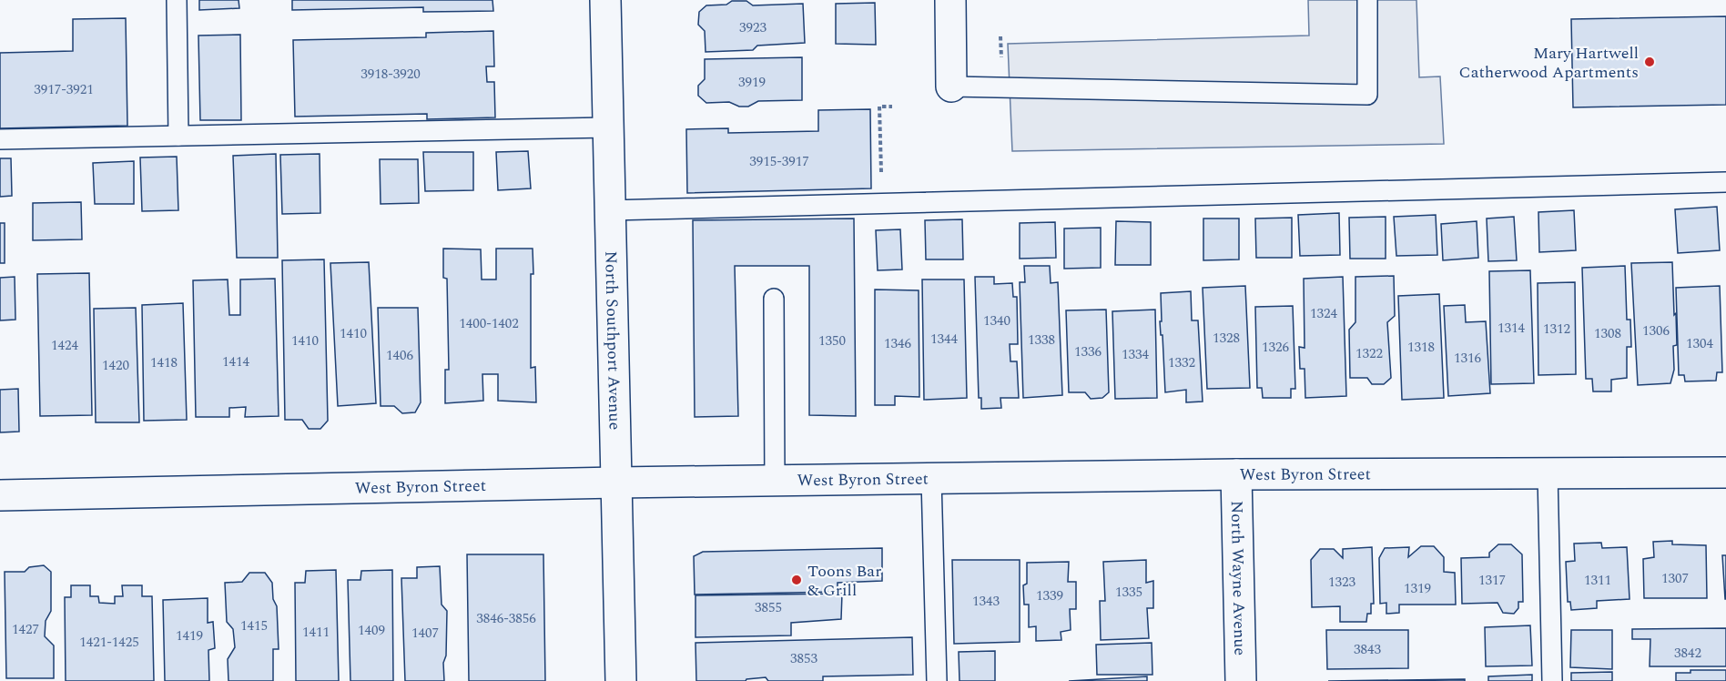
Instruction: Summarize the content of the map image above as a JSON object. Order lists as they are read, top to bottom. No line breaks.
{"streets":{"street":["North Southport Avenue","West Byron Street","North Wayne Avenue"]},"crossings":[["North Southport Avenue","West Byron Street"],["West Byron Street","North Wayne Avenue"]],"places":["Mary Hartwell Catherwood Apartments","Toons Bar & Grill"],"house_numbers":["3923","3918-3920","3919","3917-3921","3915-3917","1324","1340","1400-1402","1314","1312","1306","1410","1308","1328","1344","1338","1410","1350","1346","1304","1424","1326","1318","1336","1322","1334","1406","1316","1414","1418","1332","1420","1307","1317","1311","1323","1319","1335","1339","1343","3855","3846-3856","1415","1427","1409","1411","1407","1419","1421-1425","3843","3842","3853"]}
